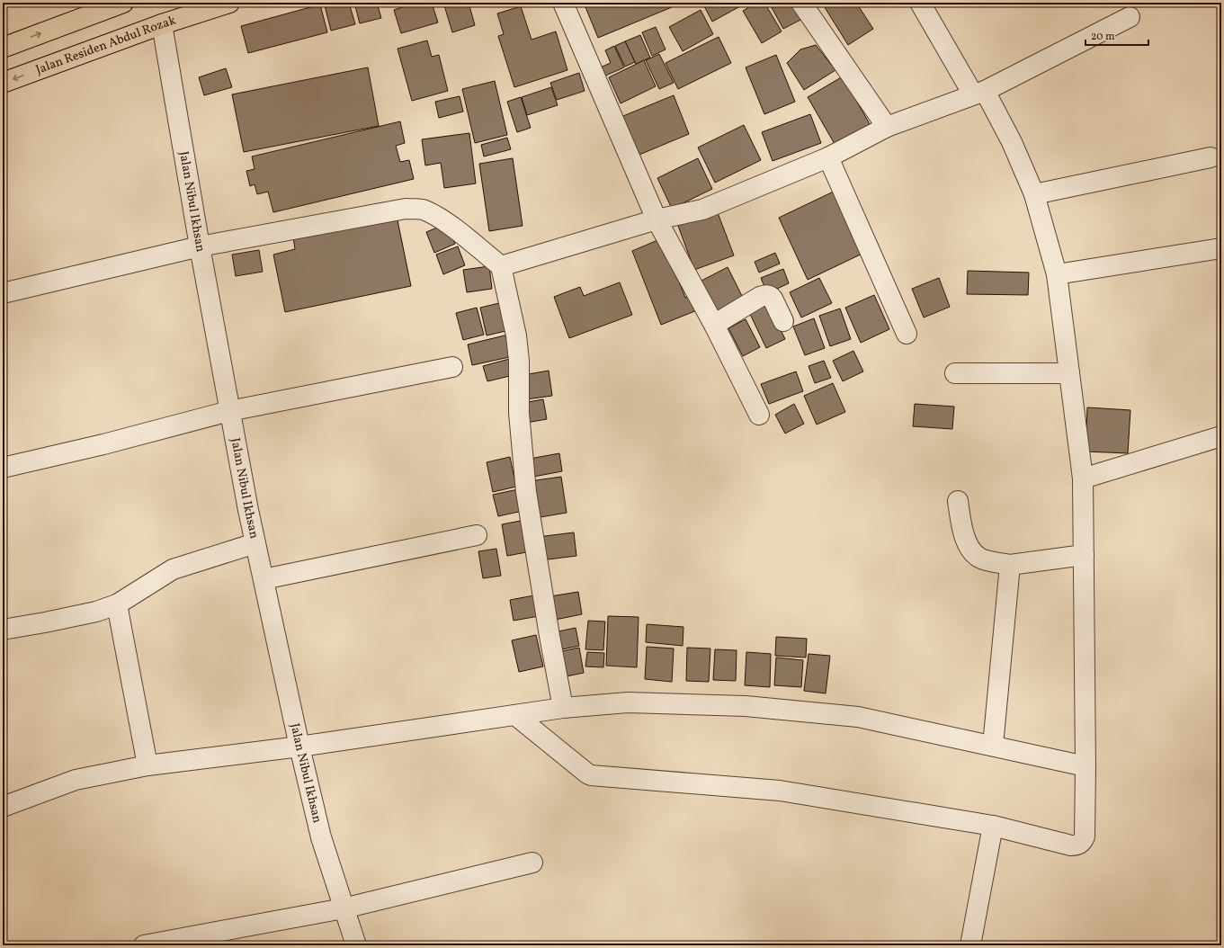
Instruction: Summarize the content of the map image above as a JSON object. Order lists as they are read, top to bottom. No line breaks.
{"streets":{"highway":["Jalan Residen Abdul Rozak"],"street":["Jalan Nibul Ikhsan"]},"crossings":[["Jalan Residen Abdul Rozak","Jalan Nibul Ikhsan"]],"scale_bar":"20 m"}
